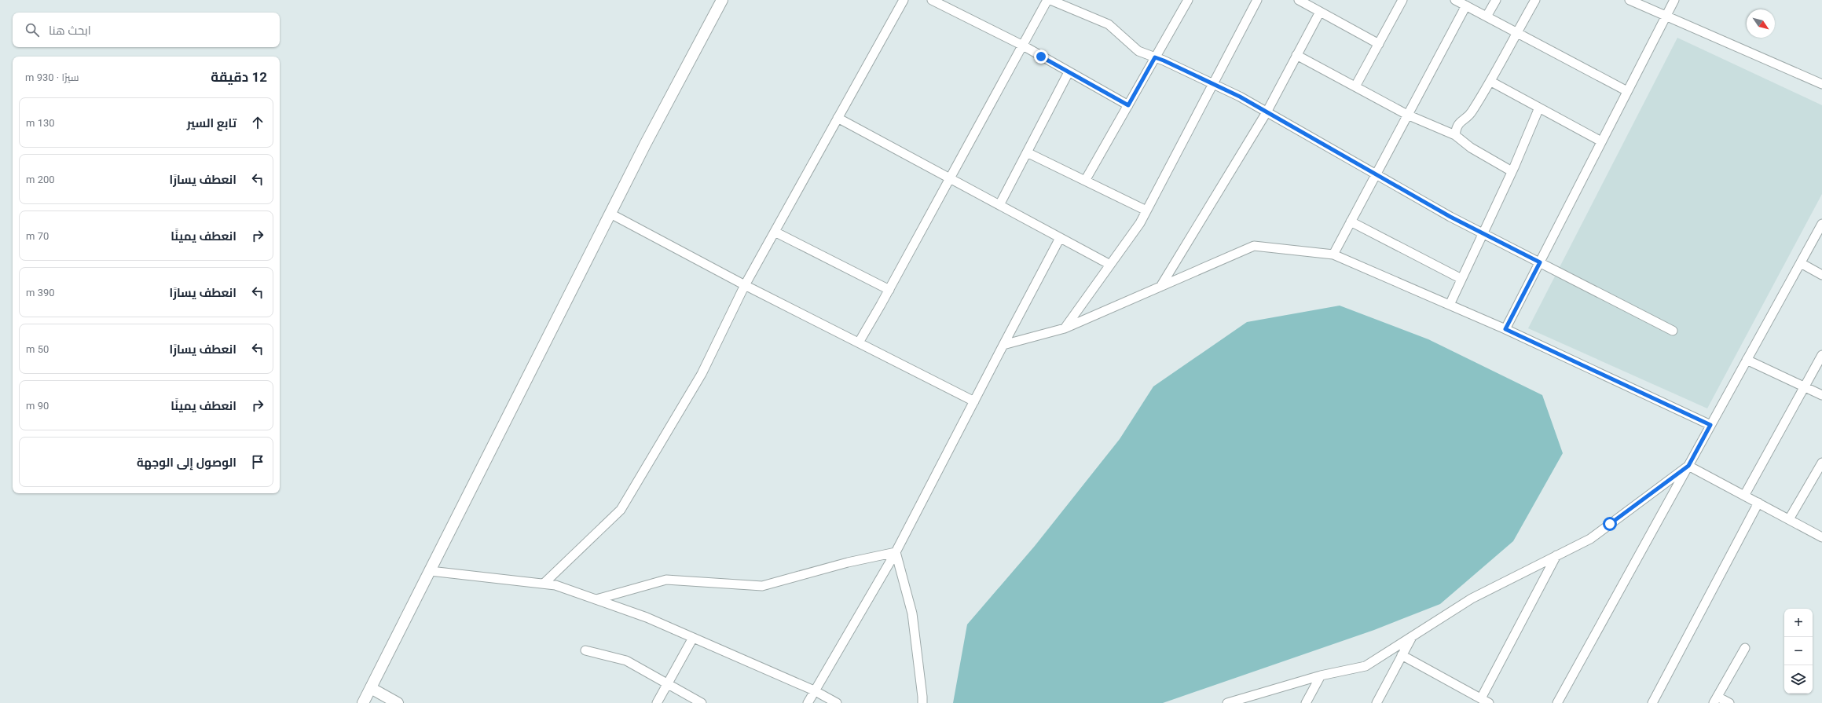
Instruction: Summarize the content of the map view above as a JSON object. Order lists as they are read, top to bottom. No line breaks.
{"north":"bottom right","page":{"search":"ابحث هنا","heading":["12 دقيقة","سيرًا · 930 m"],"list":[["تابع السير","130 m"],["انعطف يسارًا","200 m"],["انعطف يمينًا","70 m"],["انعطف يسارًا","390 m"],["انعطف يسارًا","50 m"],["انعطف يمينًا","90 m"],"الوصول إلى الوجهة"],"map_buttons":["+","−"]}}
